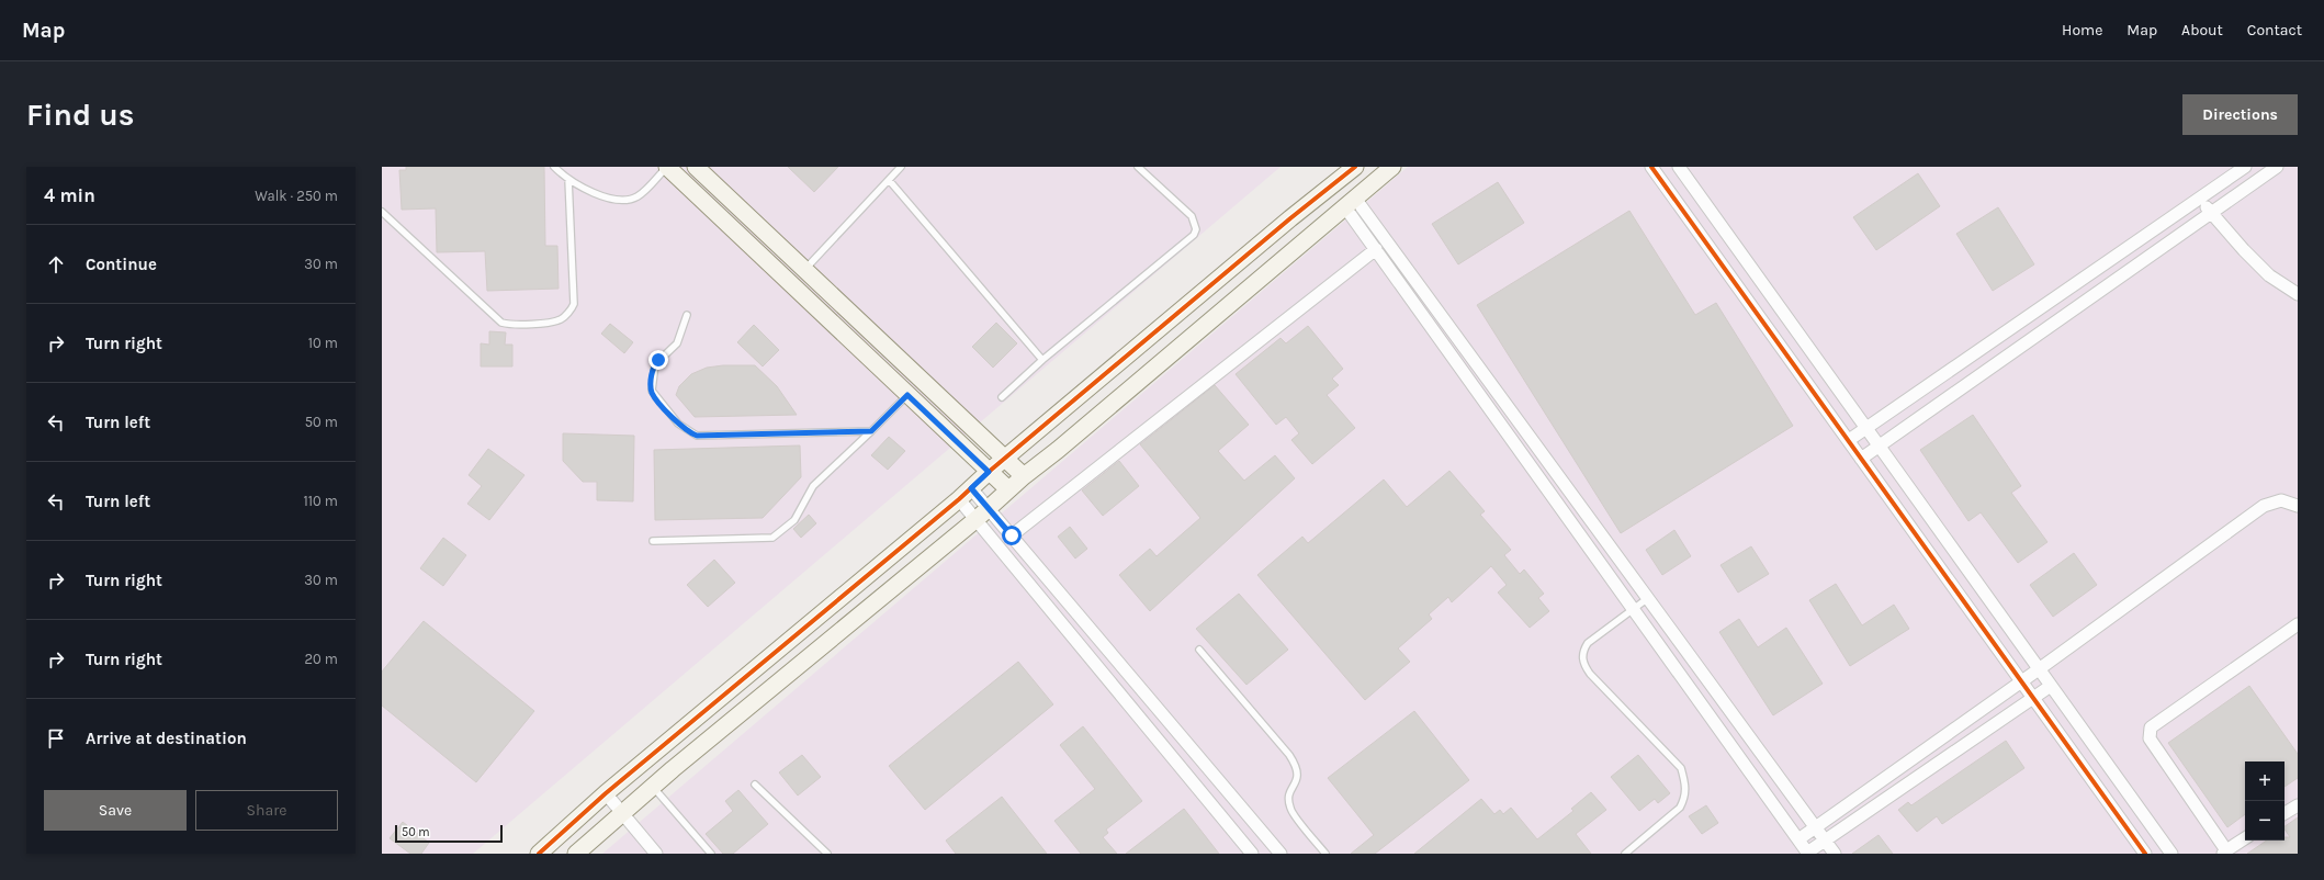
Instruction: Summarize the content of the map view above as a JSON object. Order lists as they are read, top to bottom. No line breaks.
{"scale_bar":"50 m","page":{"header":"Map","nav":["Home","Map","About","Contact"],"buttons":["Directions",["Save","Share"]],"title":"Find us","heading":["4 min","Walk · 250 m"],"list":[["Continue","30 m"],["Turn right","10 m"],["Turn left","50 m"],["Turn left","110 m"],["Turn right","30 m"],["Turn right","20 m"],"Arrive at destination"],"map_buttons":["+","−"],"scale":"50 m"}}
